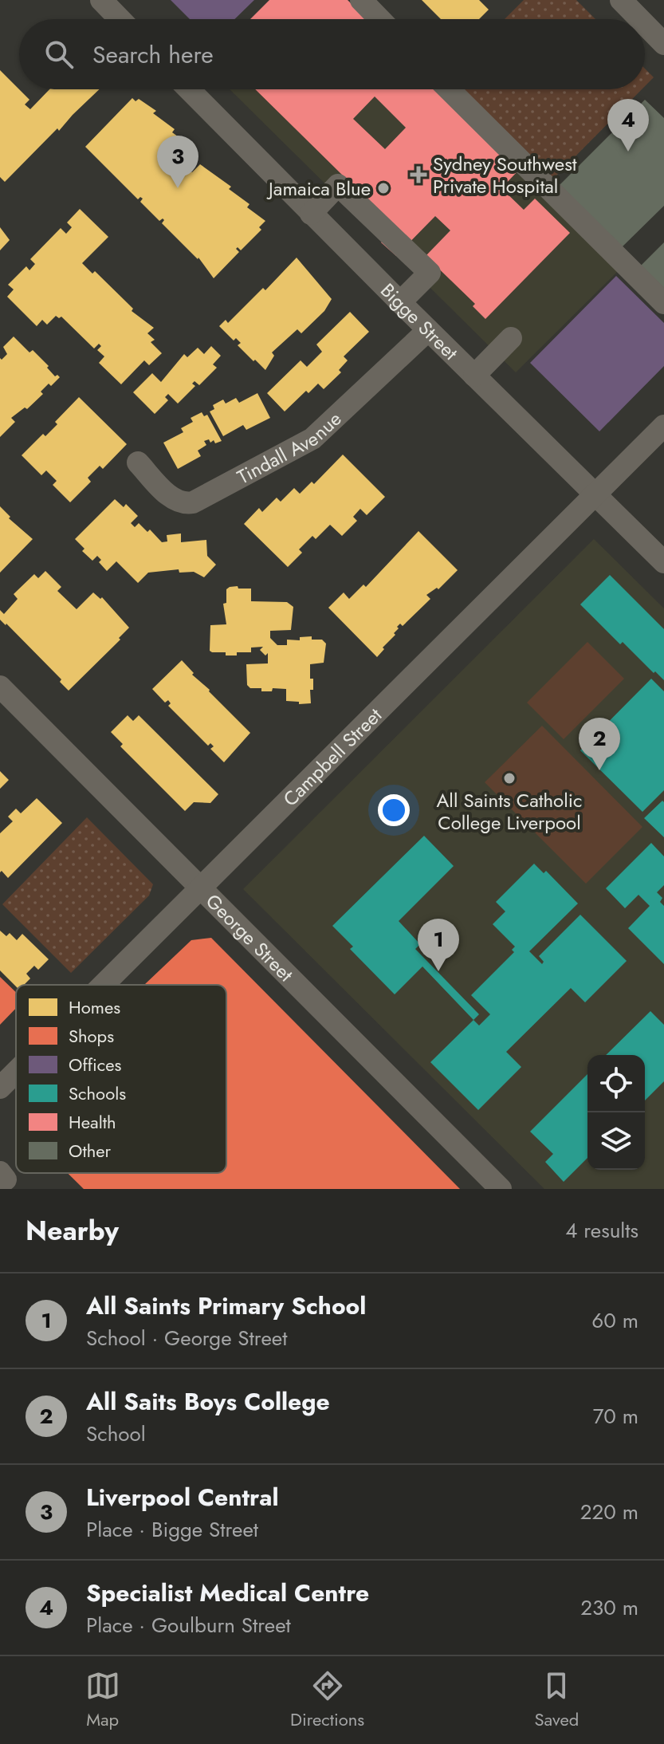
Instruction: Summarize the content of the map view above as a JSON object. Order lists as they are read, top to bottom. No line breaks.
{"streets":{"street":["Bigge Street","Tindall Avenue","Campbell Street","George Street"]},"crossings":[["Bigge Street","Tindall Avenue"],["Bigge Street","Campbell Street"],["Campbell Street","George Street"]],"places":{"health":["Sydney Southwest Private Hospital"],"other":["Jamaica Blue","All Saints Catholic College Liverpool"]},"legend":["Homes","Shops","Offices","Schools","Health","Other"],"page":{"search":"Search here","pins":["4","3","2","1"],"heading":["Nearby","4 results"],"list":[{"mark":"1","name":"All Saints Primary School","note":"School · George Street","value":"60 m"},{"mark":"2","name":"All Saits Boys College","note":"School","value":"70 m"},{"mark":"3","name":"Liverpool Central","note":"Place · Bigge Street","value":"220 m"},{"mark":"4","name":"Specialist Medical Centre","note":"Place · Goulburn Street","value":"230 m"}],"nav":["Map","Directions","Saved"]}}
